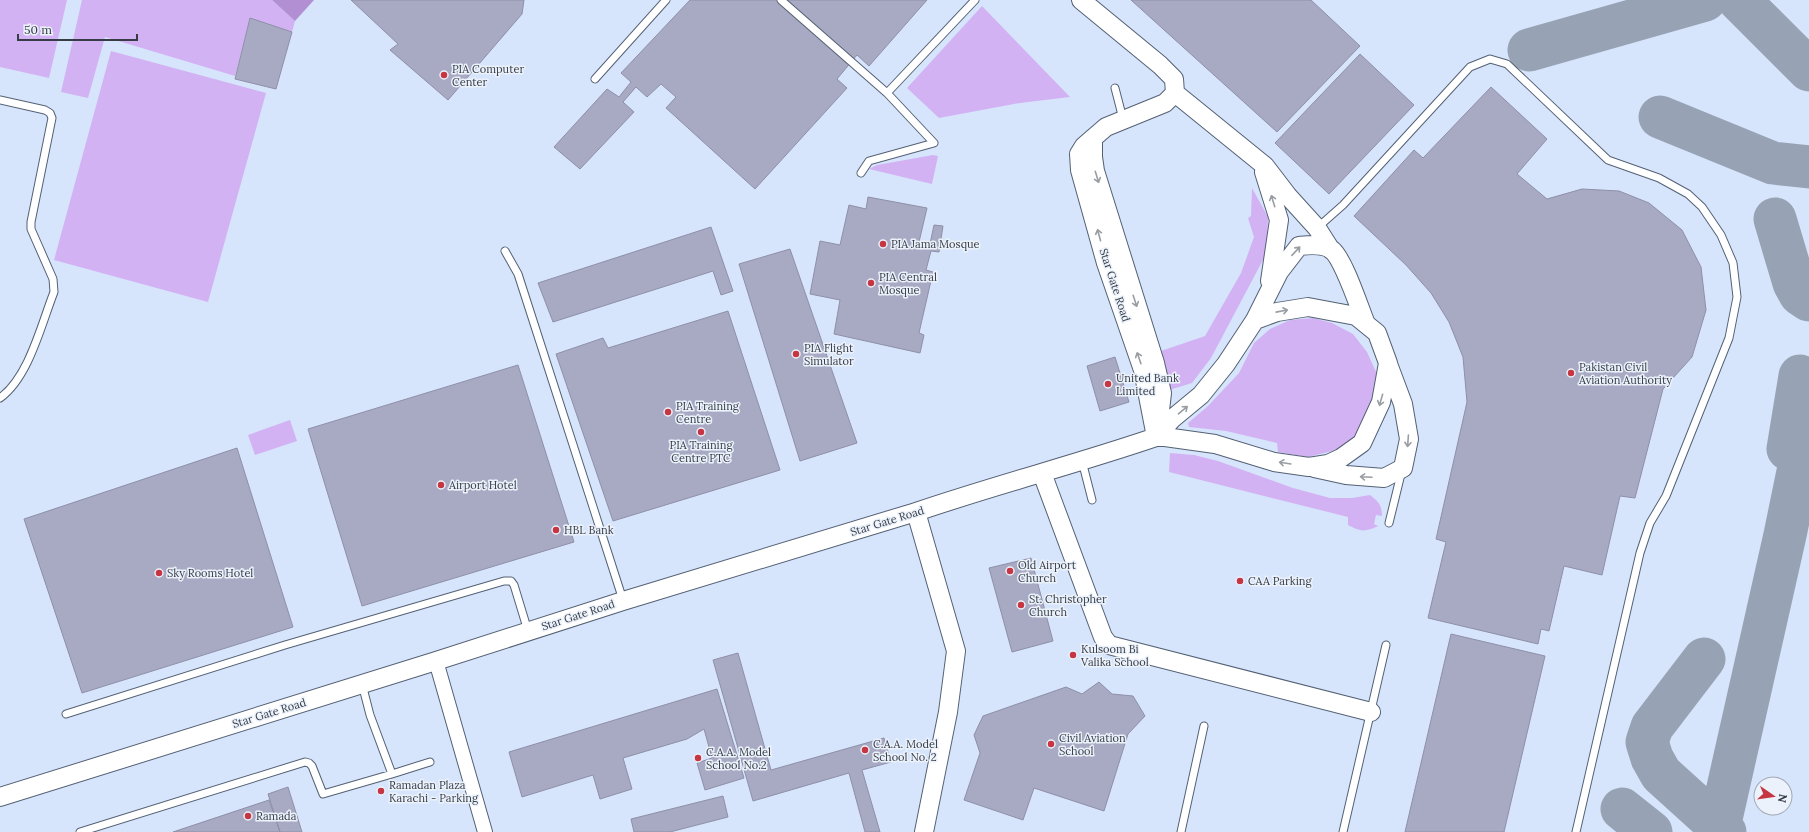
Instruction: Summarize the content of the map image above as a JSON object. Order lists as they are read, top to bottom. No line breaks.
{"streets":{"street":["Star Gate Road"]},"places":["PIA Computer Center","PIA Jama Mosque","PIA Central Mosque","PIA Flight Simulator","Pakistan Civil Aviation Authority","United Bank Limited","PIA Training Centre","PIA Training Centre PTC","Airport Hotel","HBL Bank","Old Airport Church","Sky Rooms Hotel","CAA Parking","St. Christopher Church","Kulsoom Bi Valika School","Civil Aviation School","C.A.A. Model School No. 2","C.A.A. Model School No.2","Ramadan Plaza Karachi - Parking","Ramada"],"scale_bar":"50 m","north":"right"}
